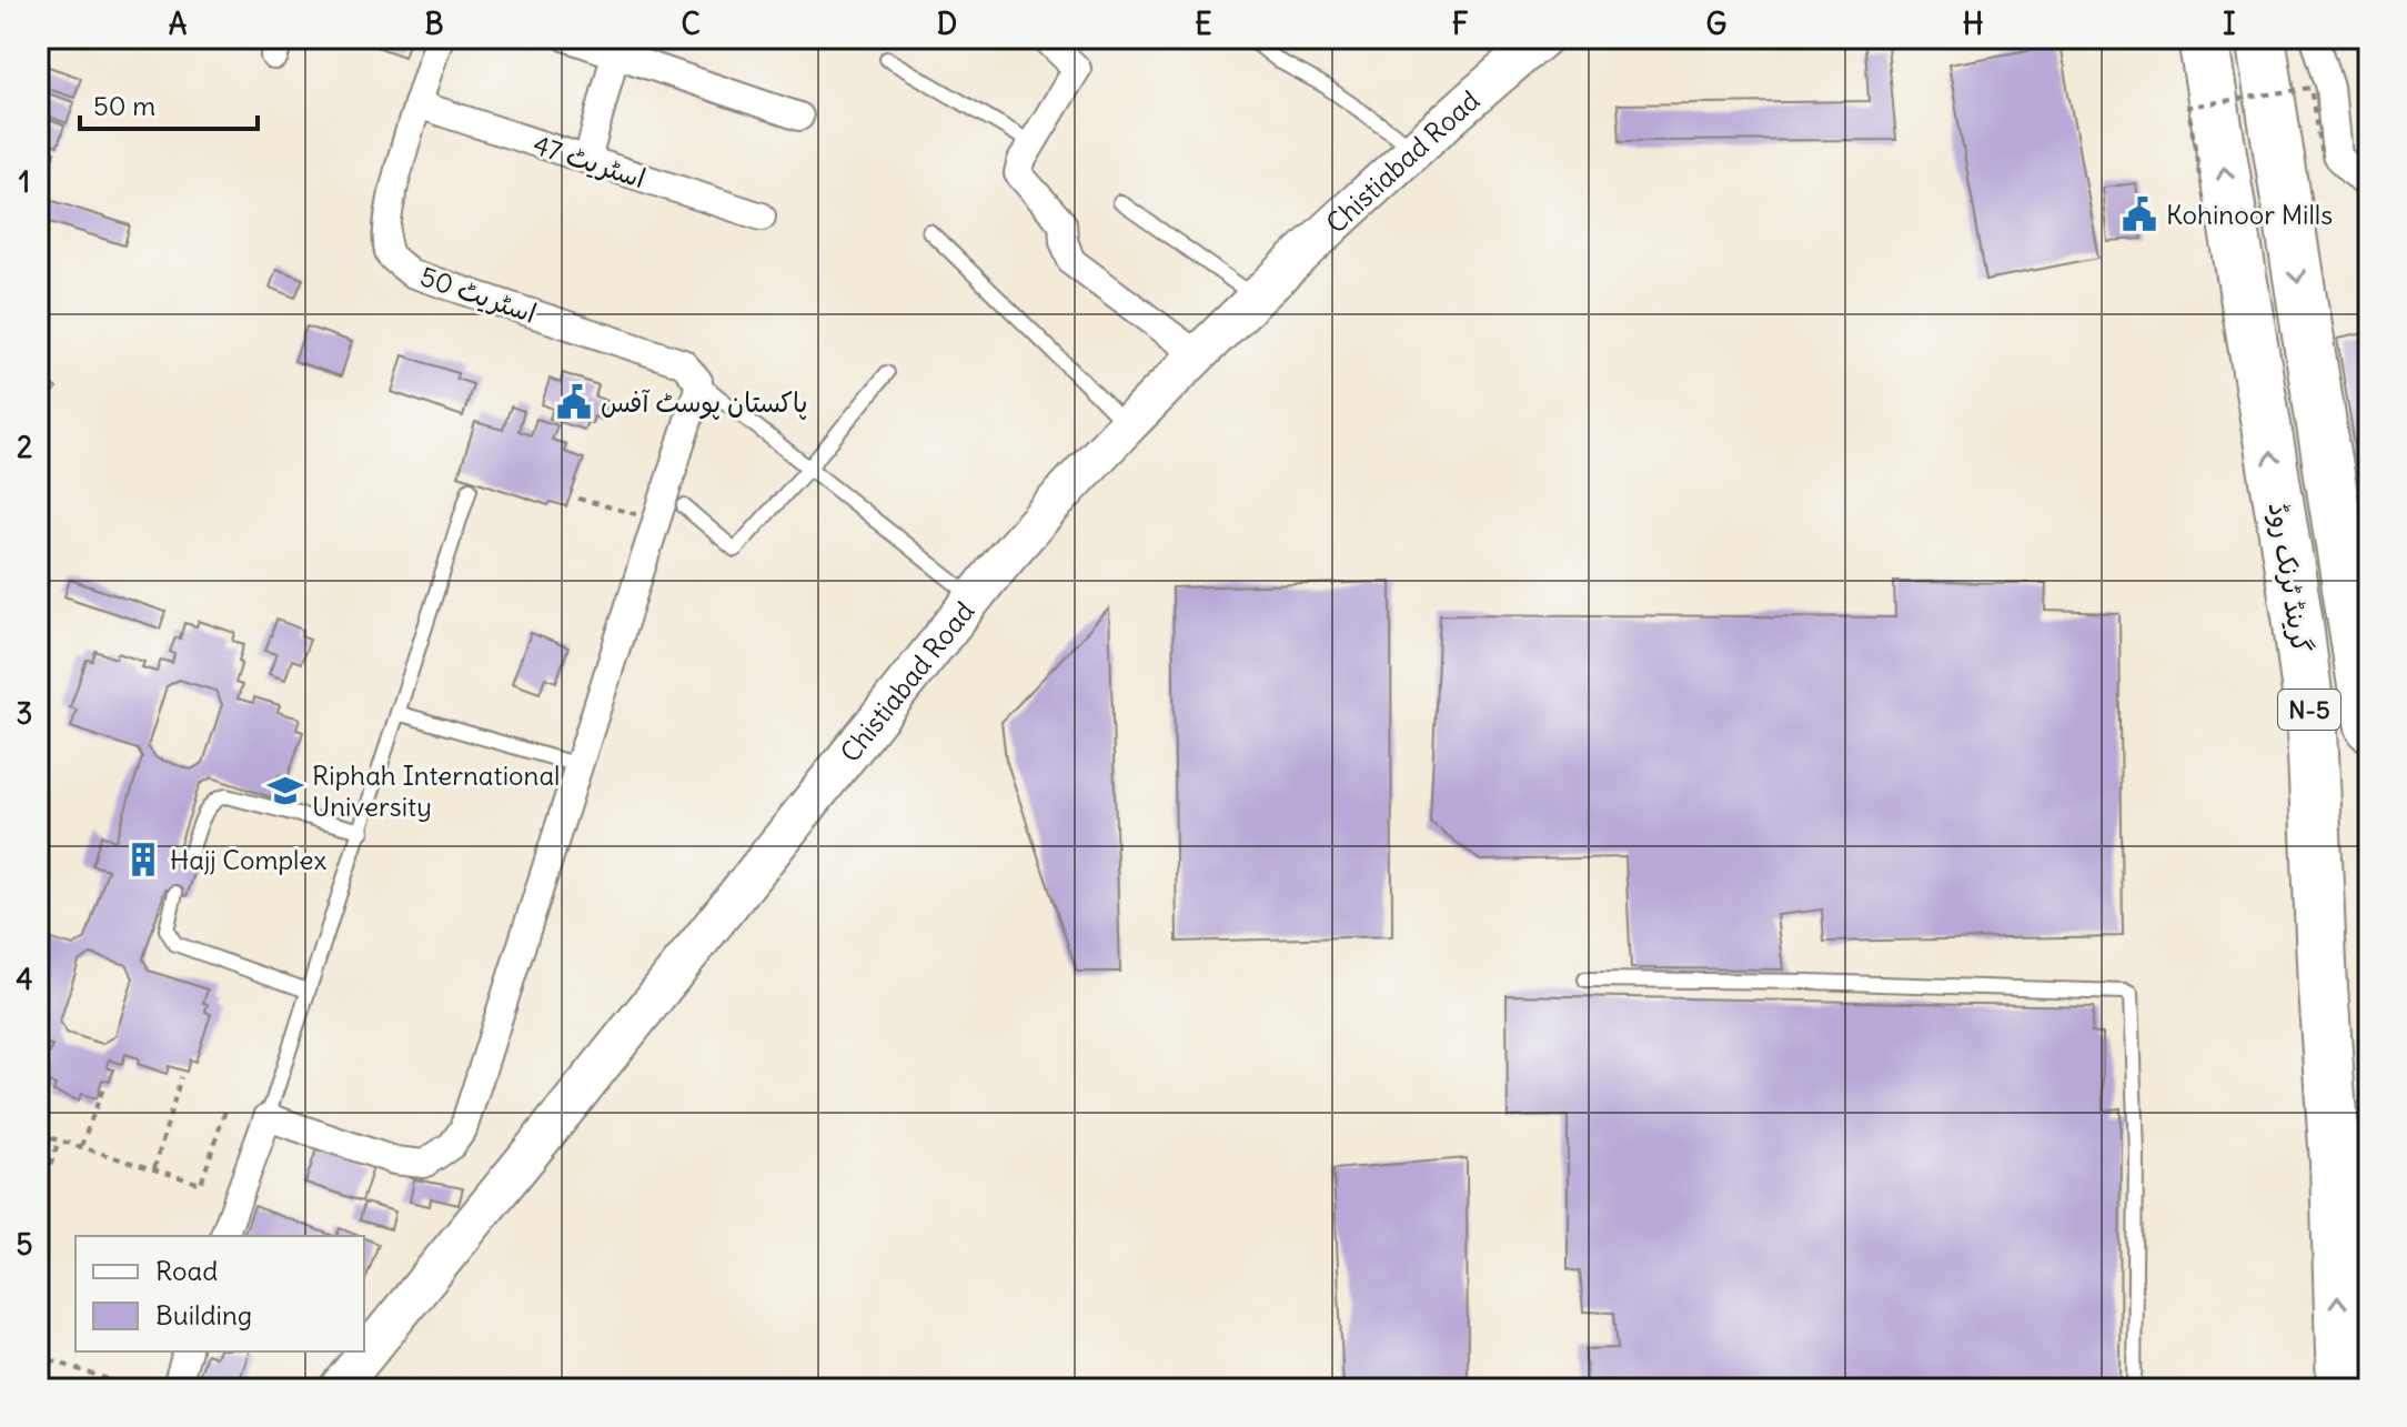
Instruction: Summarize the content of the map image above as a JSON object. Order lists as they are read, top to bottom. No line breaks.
{"streets":{"highway":["گرینڈ ٹرنک روڈ","N-5"],"main road":["Chistiabad Road"],"street":["اسٹریٹ 47","اسٹریٹ 50"]},"crossings":[["اسٹریٹ 47","اسٹریٹ 50"]],"places":{"public building":["Kohinoor Mills","پاکستان پوسٹ آفس"],"school or university":["Riphah International University"],"building":["Hajj Complex"]},"legend":["Road","Building"],"scale_bar":"50 m","grid":{"columns":["A","B","C","D","E","F","G","H","I"],"rows":["1","2","3","4","5"]}}
